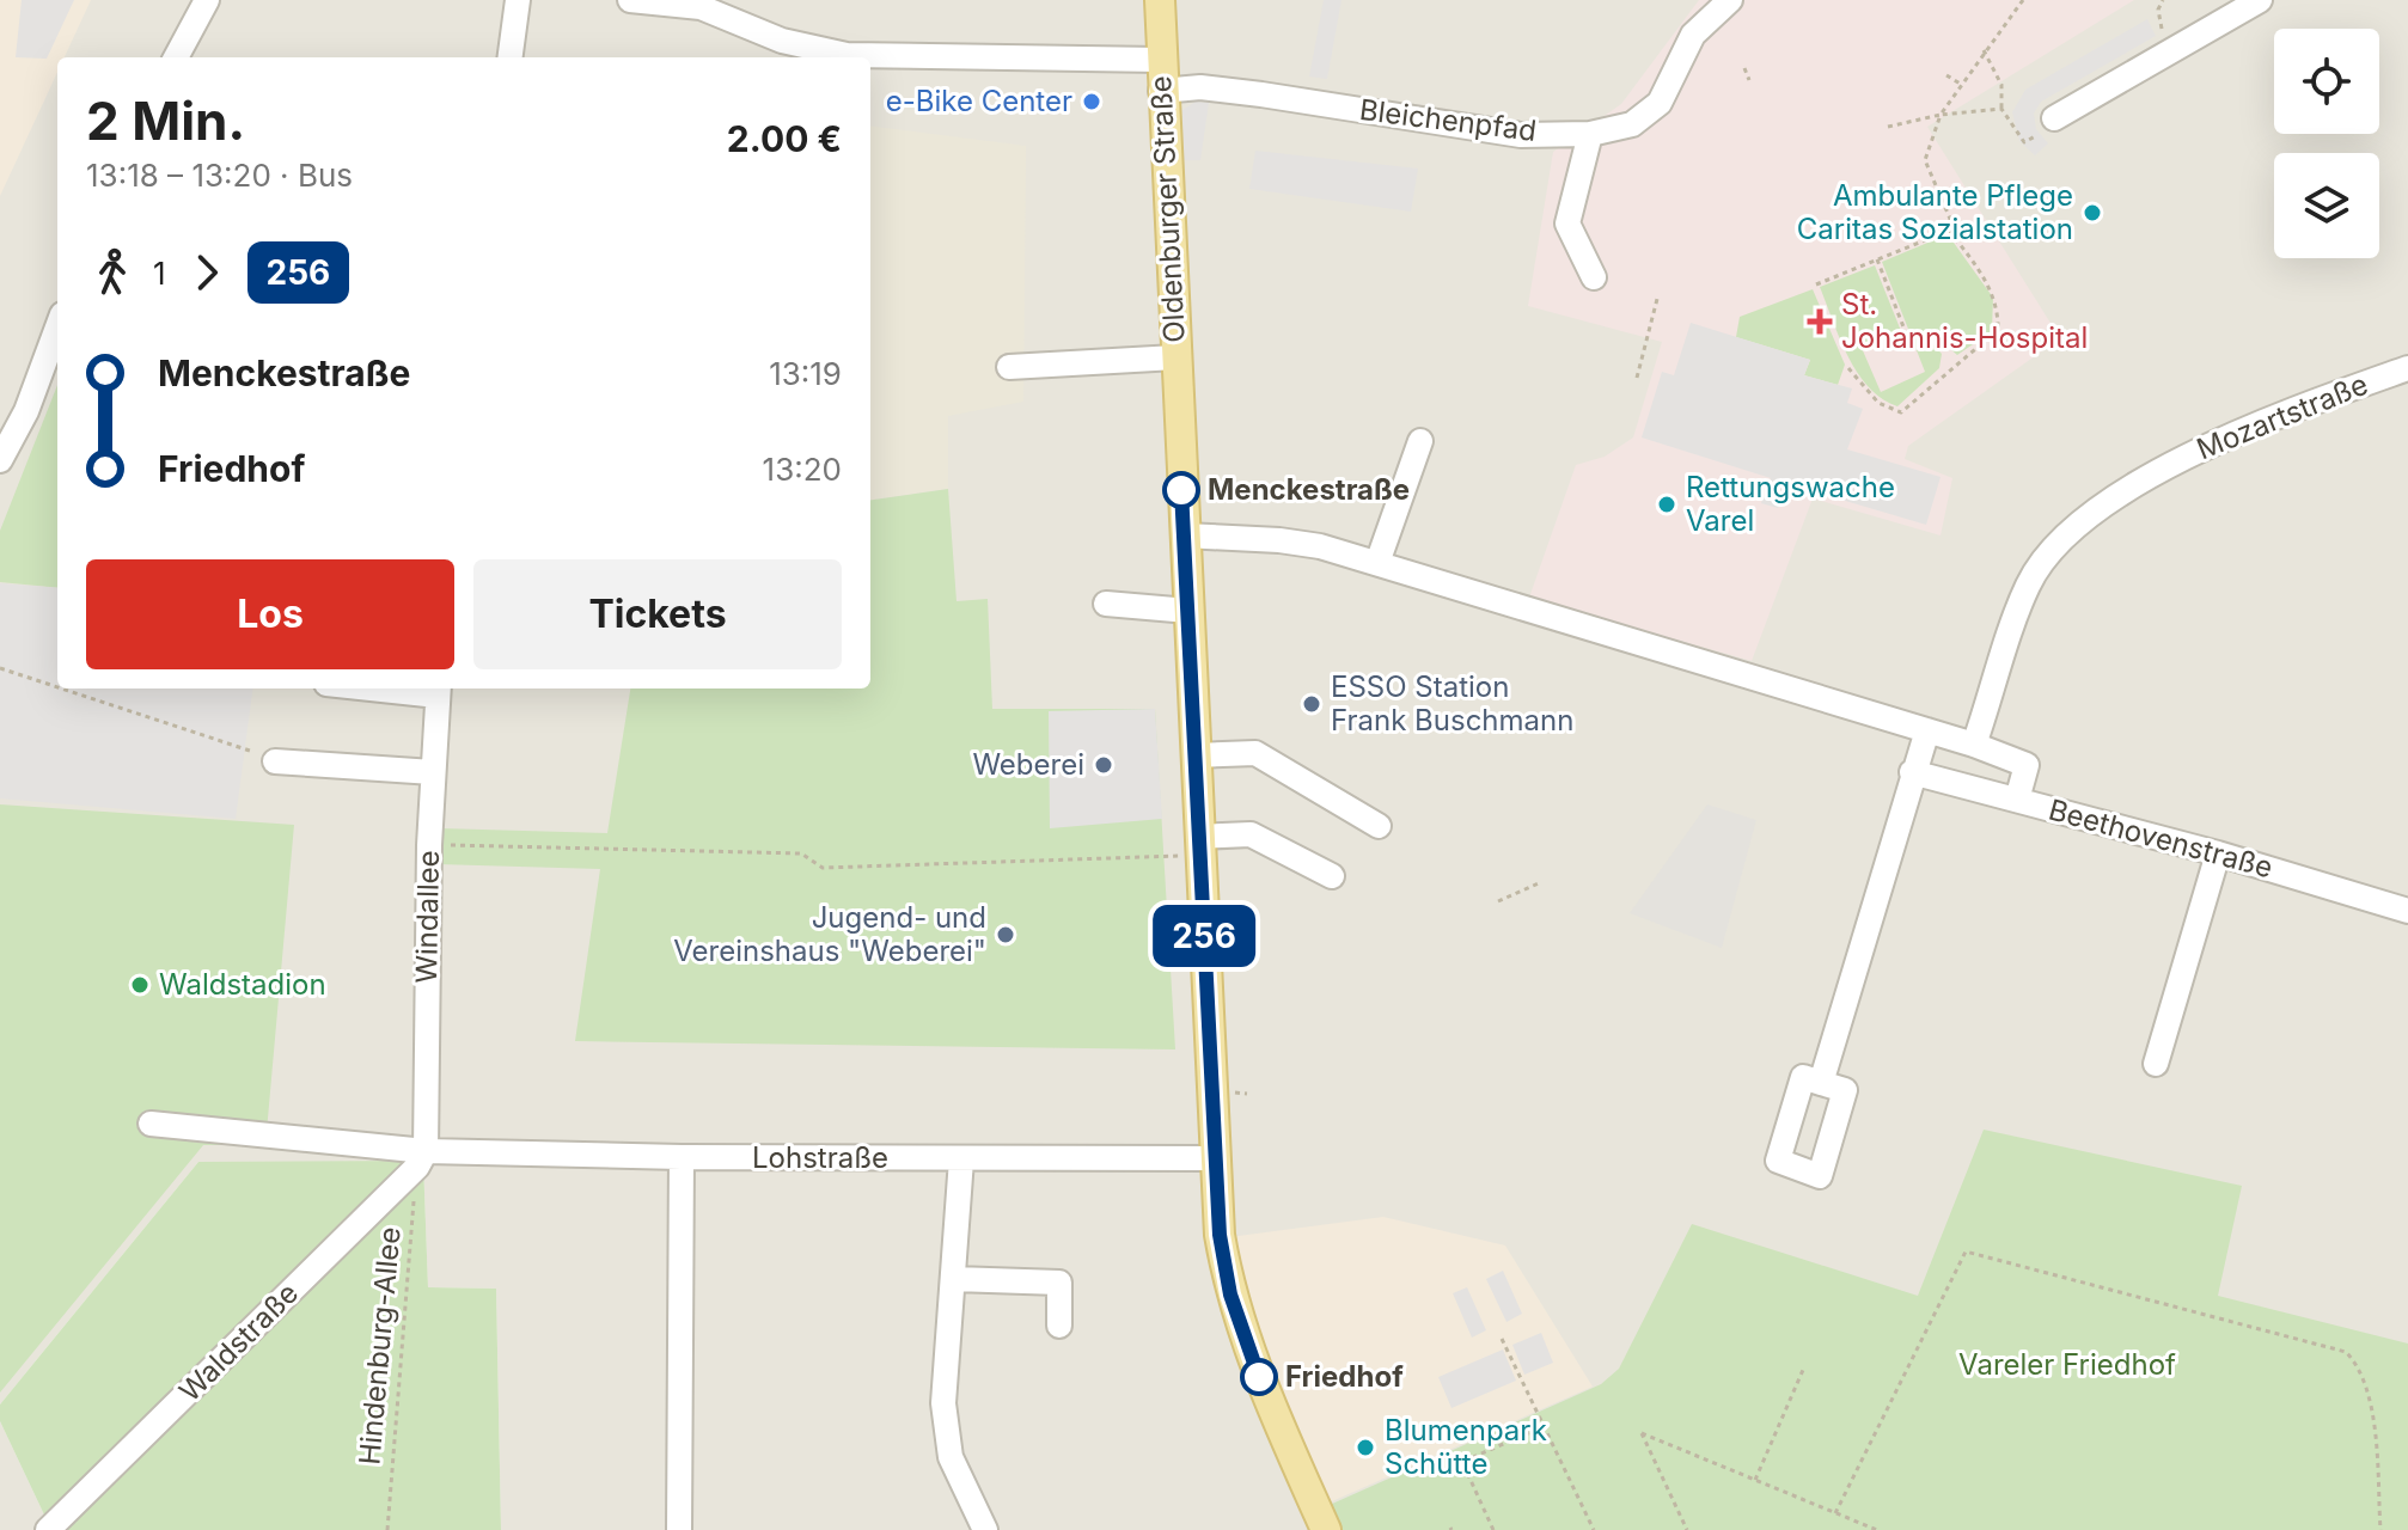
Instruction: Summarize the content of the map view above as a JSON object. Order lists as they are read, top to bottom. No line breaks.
{"streets":{"main road":["Oldenburger Straße"],"street":["Bleichenpfad","Mozartstraße","Beethovenstraße","Windallee","Lohstraße","Waldstraße"],"path":["Hindenburg-Allee"]},"crossings":[["Bleichenpfad","Oldenburger Straße"],["Oldenburger Straße","Lohstraße"],["Windallee","Lohstraße"],["Windallee","Waldstraße"],["Windallee","Hindenburg-Allee"],["Lohstraße","Waldstraße"],["Lohstraße","Hindenburg-Allee"],["Waldstraße","Hindenburg-Allee"]],"parks":["Vareler Friedhof"],"places":{"other":["e-Bike Center","Ambulante Pflege Caritas Sozialstation","Menckestraße","Rettungswache Varel","ESSO Station Frank Buschmann","Weberei","Jugend- und Vereinshaus \"Weberei\"","Waldstadion","Friedhof","Blumenpark Schütte"],"health":["St. Johannis-Hospital"]},"lines":["bus line 256"],"page":{"on_map":"256","heading":["2 Min.","13:18 – 13:20 · Bus","2.00 €"],"legs":["1","256"],"list":[{"name":"Menckestraße","value":"13:19"},{"name":"Friedhof","value":"13:20"}],"buttons":["Los","Tickets"]}}
